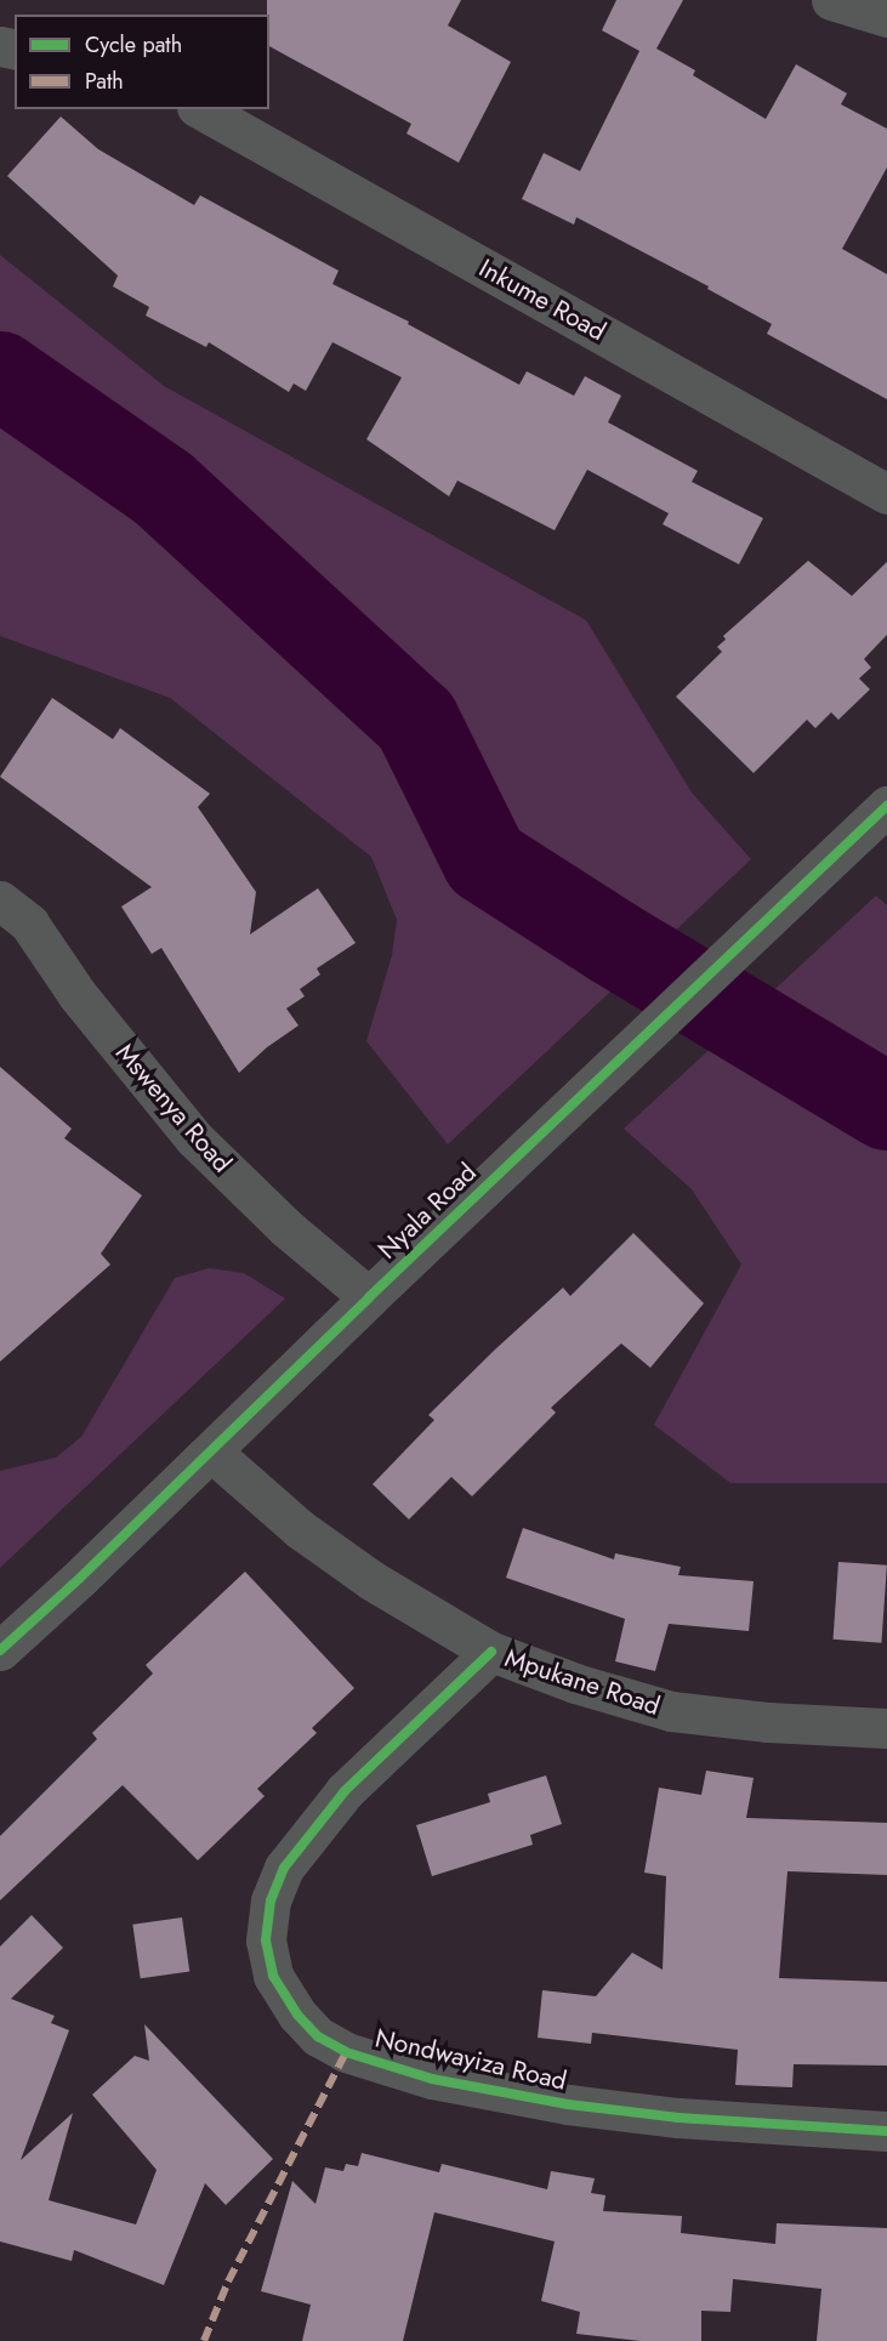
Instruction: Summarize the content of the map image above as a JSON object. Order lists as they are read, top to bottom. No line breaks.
{"streets":{"street":["Inkume Road","Mswenya Road","Nyala Road","Mpukane Road","Nondwayiza Road"]},"crossings":[["Mswenya Road","Nyala Road"],["Nyala Road","Mpukane Road"],["Mpukane Road","Nondwayiza Road"]],"legend":["Cycle path","Path"]}
